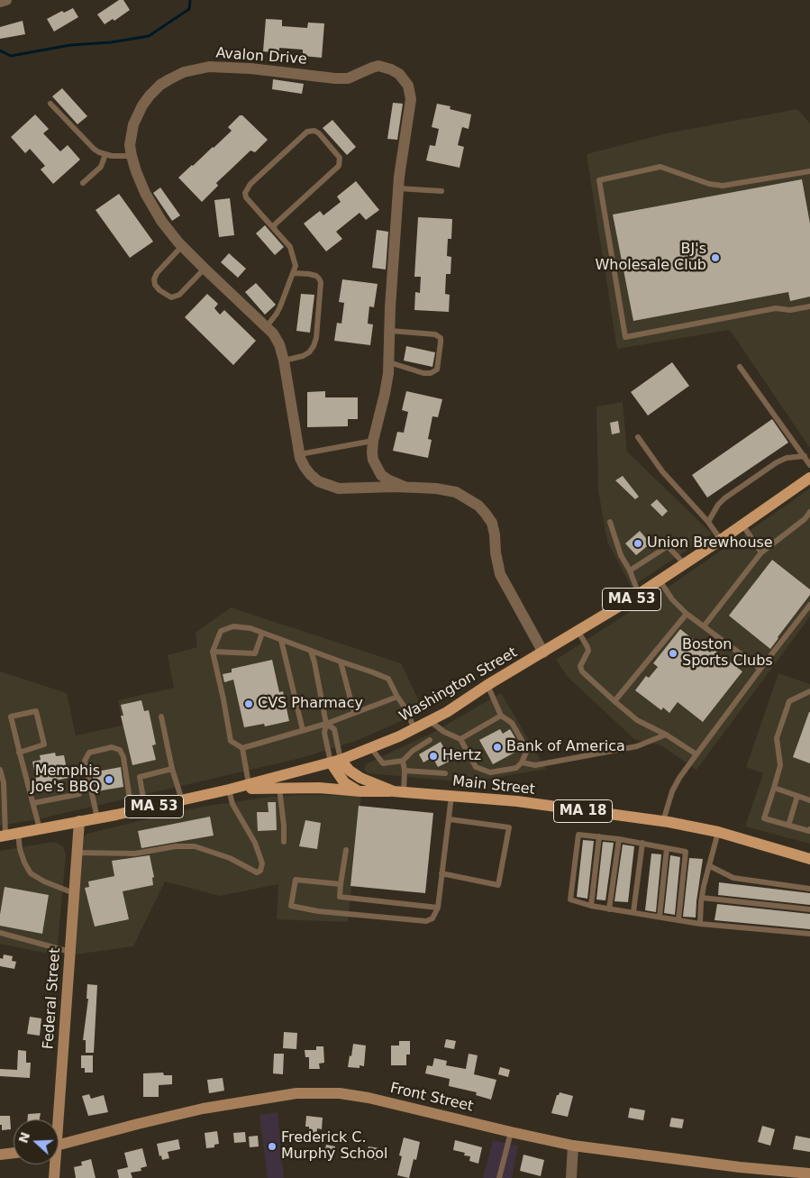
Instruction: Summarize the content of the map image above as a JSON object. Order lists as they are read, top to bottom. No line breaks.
{"streets":{"main road":["MA 53","Washington Street","Main Street","MA 18"],"street":["Avalon Drive","Federal Street","Front Street"]},"crossings":[["Avalon Drive","Washington Street"],["Washington Street","Main Street"],["Washington Street","Federal Street"],["Main Street","MA 18"]],"places":["BJ's Wholesale Club","Union Brewhouse","Boston Sports Clubs","CVS Pharmacy","Bank of America","Hertz","Memphis Joe's BBQ","Frederick C. Murphy School"],"north":"left"}
